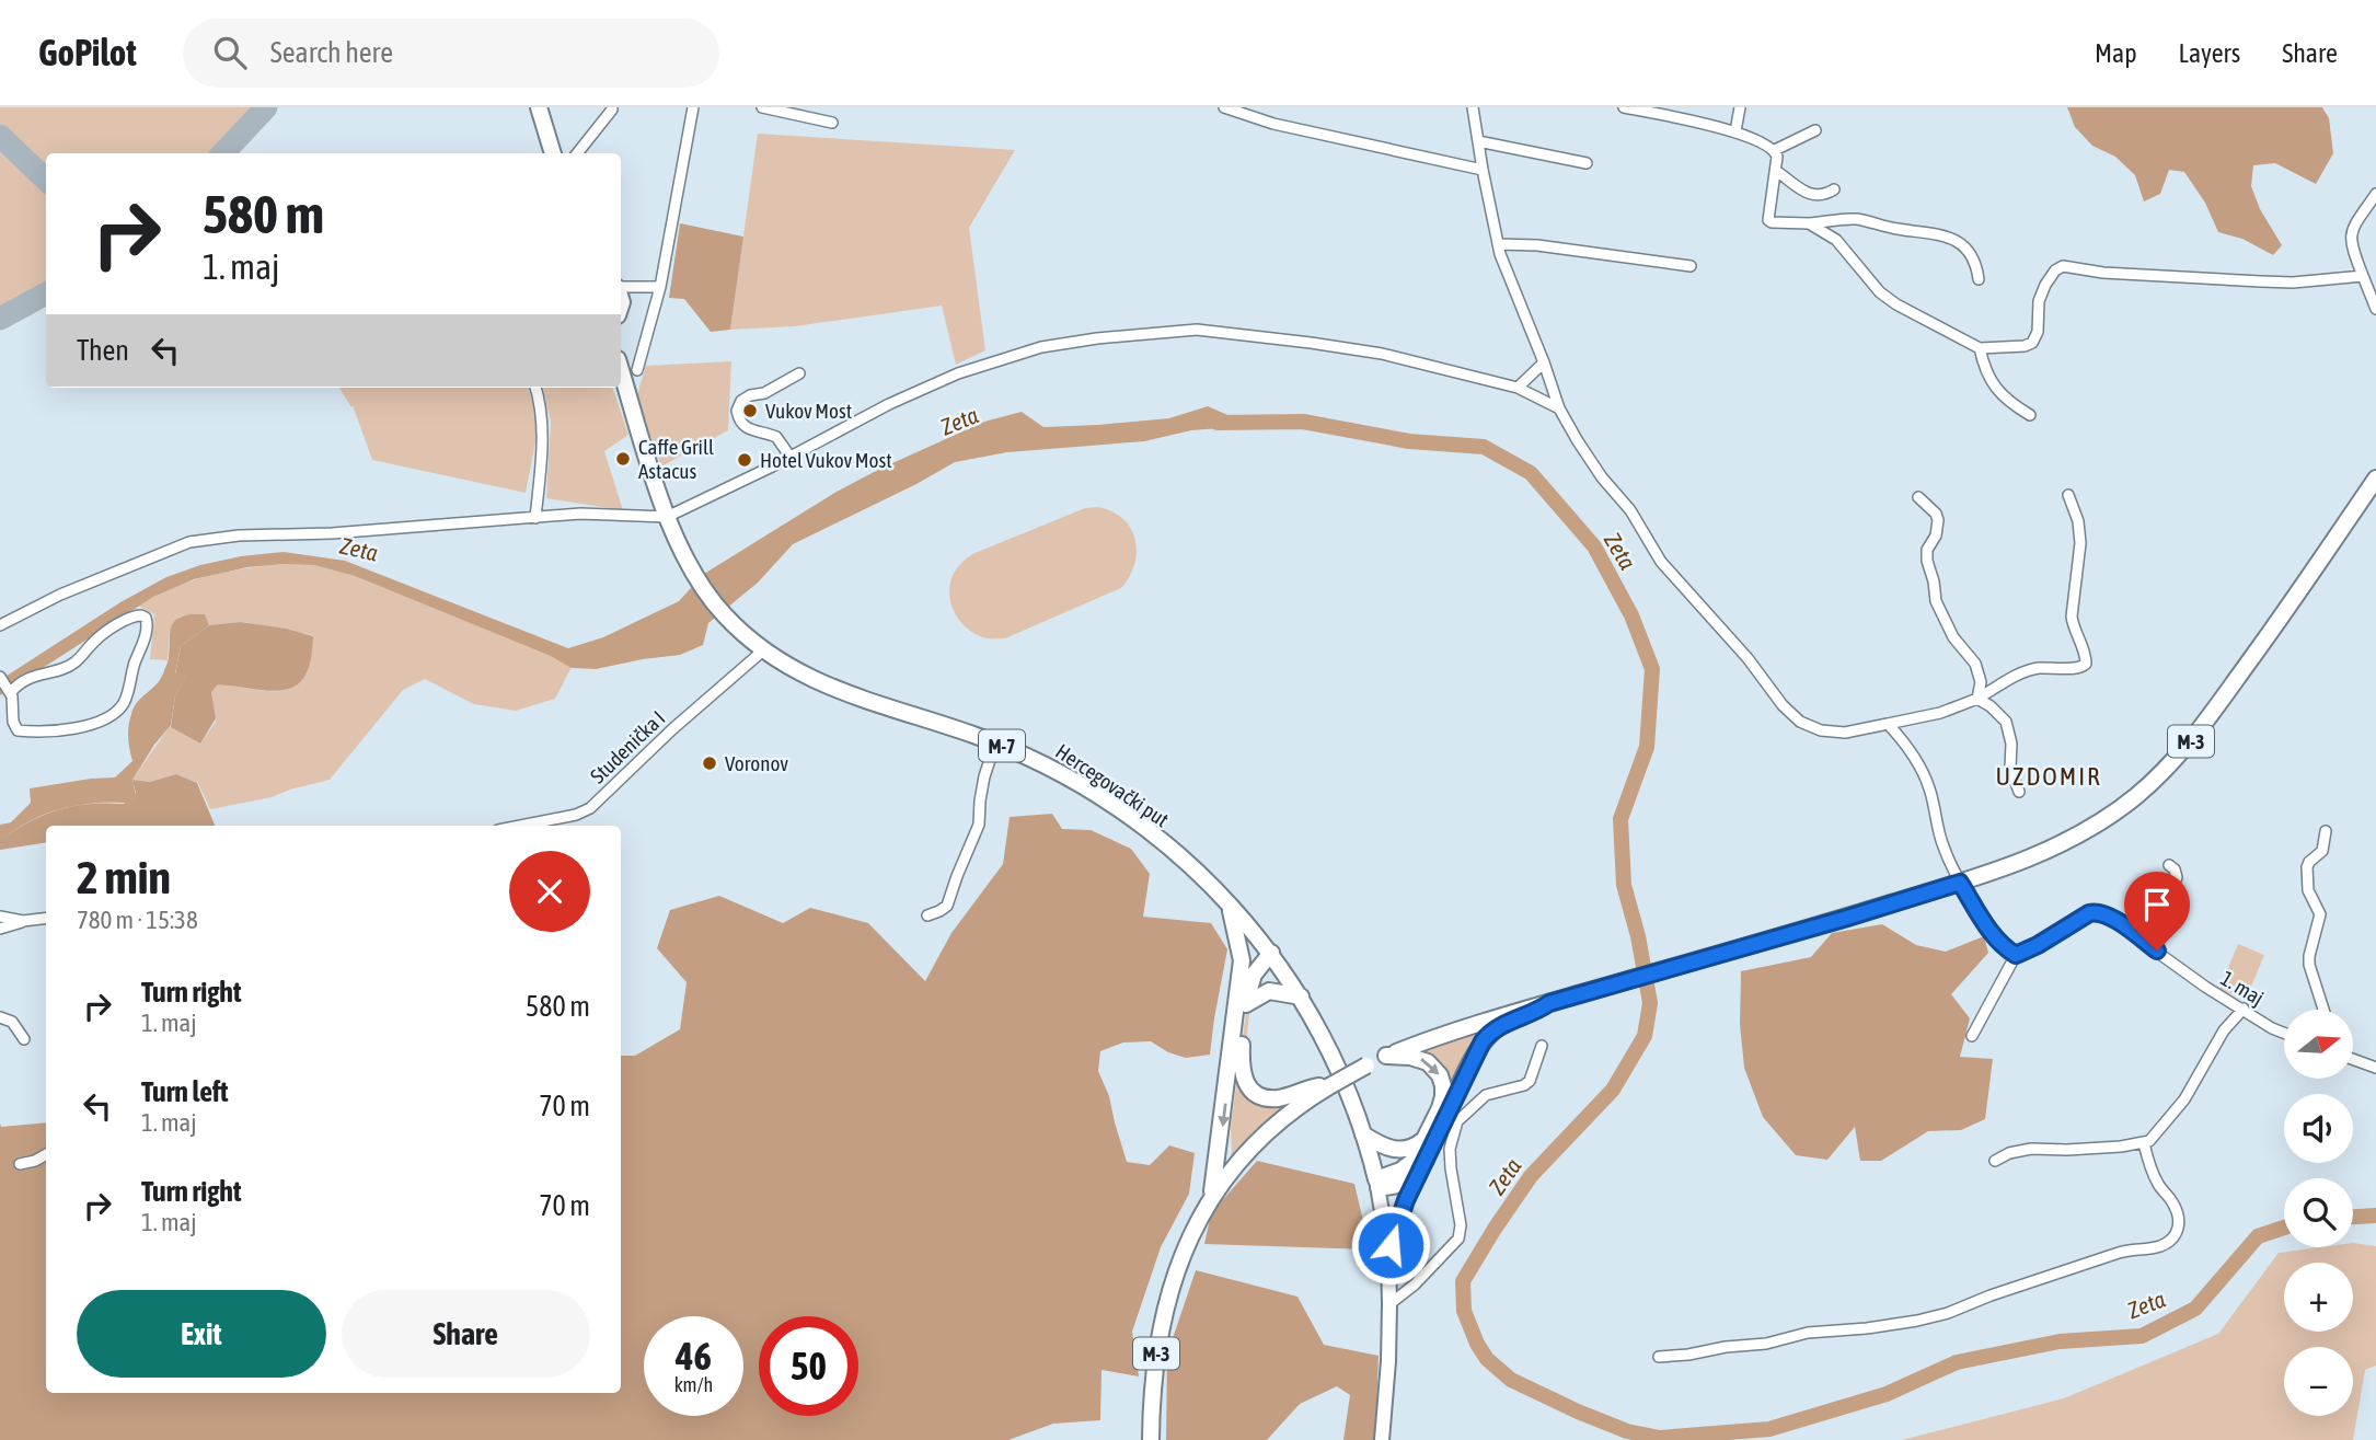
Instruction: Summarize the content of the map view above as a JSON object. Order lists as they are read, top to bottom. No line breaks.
{"streets":{"main road":["M-3","M-7","Hercegovački put"],"street":["Studenička I","1. maj"]},"crossings":[["M-7","Hercegovački put"],["Studenička I","Hercegovački put"]],"districts":["UZDOMIR"],"water":["Zeta"],"places":["Vukov Most","Caffe Grill Astacus","Hotel Vukov Most","Voronov"],"north":"right","page":{"header":"GoPilot","search":"Search here","nav":["Map","Layers","Share"],"turn":["580 m","1. maj"],"then":"Then","heading":["2 min","780 m · 15:38"],"list":[{"name":"Turn right","note":"1. maj","value":"580 m"},{"name":"Turn left","note":"1. maj","value":"70 m"},{"name":"Turn right","note":"1. maj","value":"70 m"}],"map_buttons":["+","−"],"buttons":["Exit","Share"],"speed":"46 km/h","limit":"50"}}
